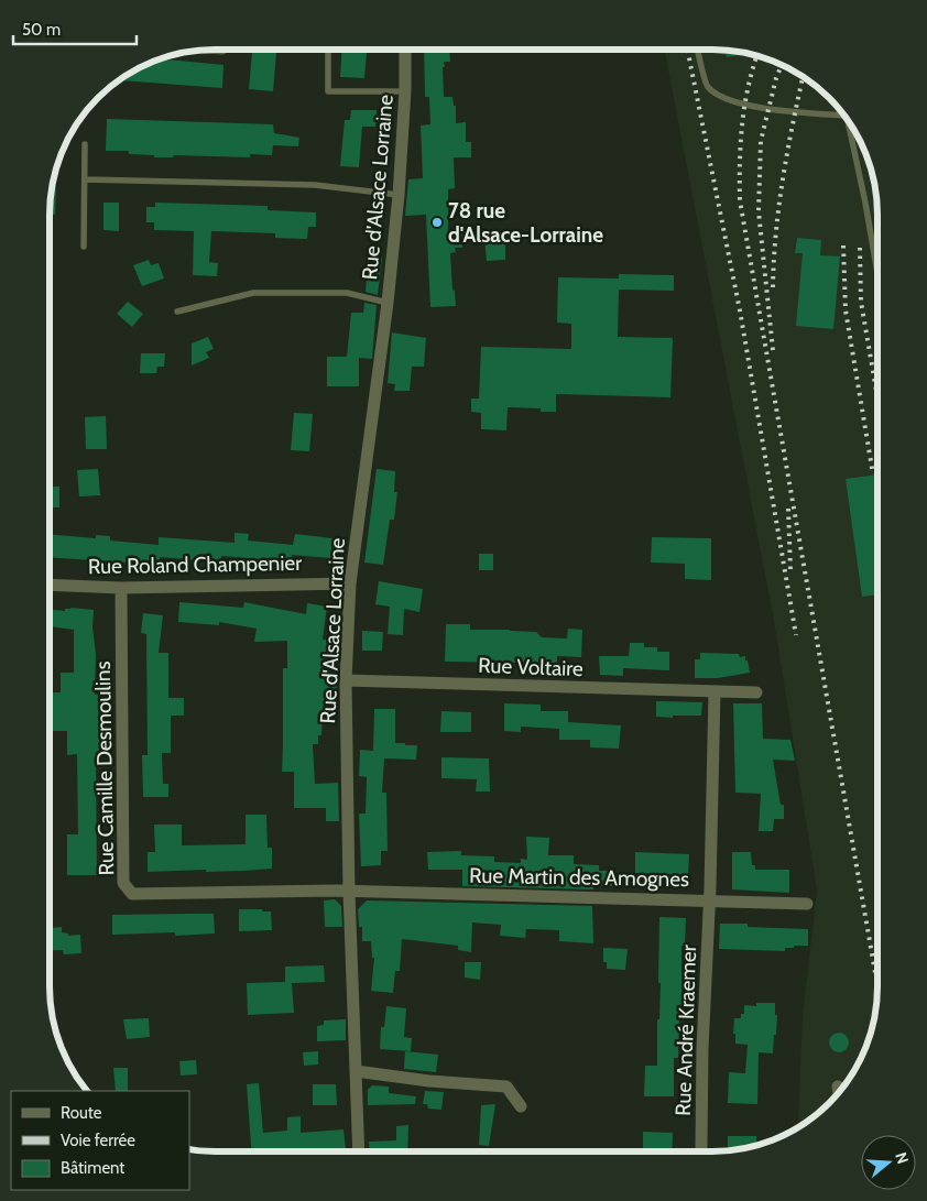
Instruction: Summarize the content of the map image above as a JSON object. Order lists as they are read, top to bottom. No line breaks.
{"streets":{"street":["Rue d'Alsace Lorraine","Rue Roland Champenier","Rue Voltaire","Rue Camille Desmoulins","Rue Martin des Amognes","Rue André Kraemer"]},"crossings":[["Rue d'Alsace Lorraine","Rue Roland Champenier"],["Rue d'Alsace Lorraine","Rue Voltaire"],["Rue d'Alsace Lorraine","Rue Camille Desmoulins"],["Rue d'Alsace Lorraine","Rue Martin des Amognes"],["Rue Roland Champenier","Rue Camille Desmoulins"],["Rue Camille Desmoulins","Rue Martin des Amognes"],["Rue Martin des Amognes","Rue André Kraemer"]],"places":["78 rue d'Alsace-Lorraine"],"legend":["Route","Voie ferrée","Bâtiment"],"scale_bar":"50 m","north":"right"}
